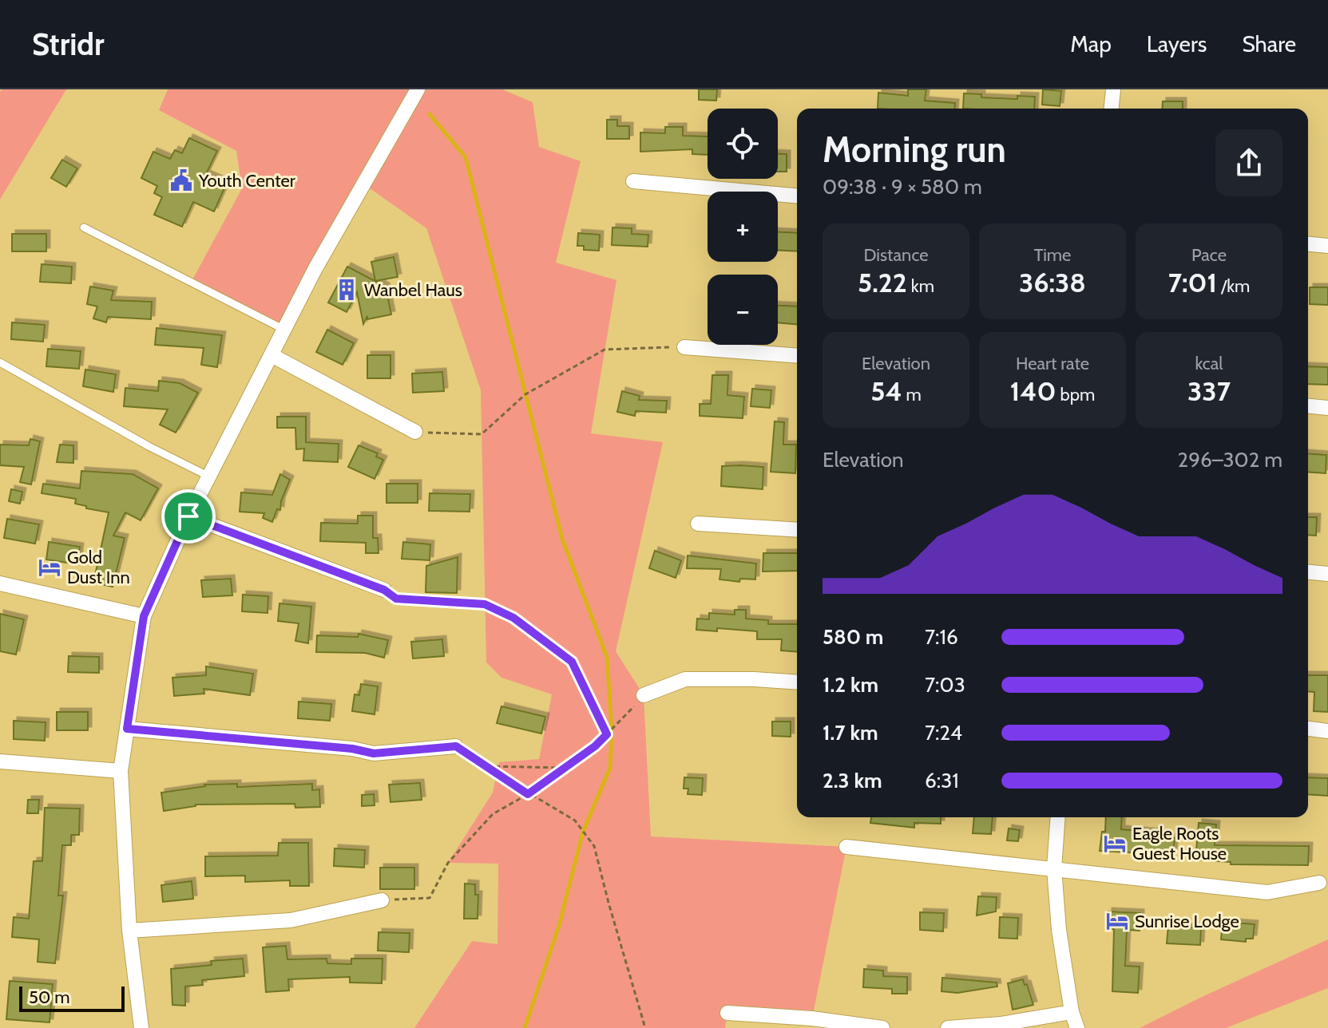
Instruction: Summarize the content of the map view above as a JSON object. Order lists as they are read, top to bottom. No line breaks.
{"places":{"public building":["Youth Center"],"building":["Wanbel Haus"],"hotel":["Gold Dust Inn","Eagle Roots Guest House","Sunrise Lodge"]},"scale_bar":"50 m","page":{"header":"Stridr","nav":["Map","Layers","Share"],"map_buttons":["+","−"],"heading":["Morning run","09:38 · 9 × 580 m"],"stats":[["Distance","5.22 km"],["Time","36:38"],["Pace","7:01 /km"],["Elevation","54 m"],["Heart rate","140 bpm"],["kcal","337"]],"chart":["Elevation","296–302 m"],"list":[{"name":"580 m","note":"7:16"},{"name":"1.2 km","note":"7:03"},{"name":"1.7 km","note":"7:24"},{"name":"2.3 km","note":"6:31"}],"scale":"50 m"}}
